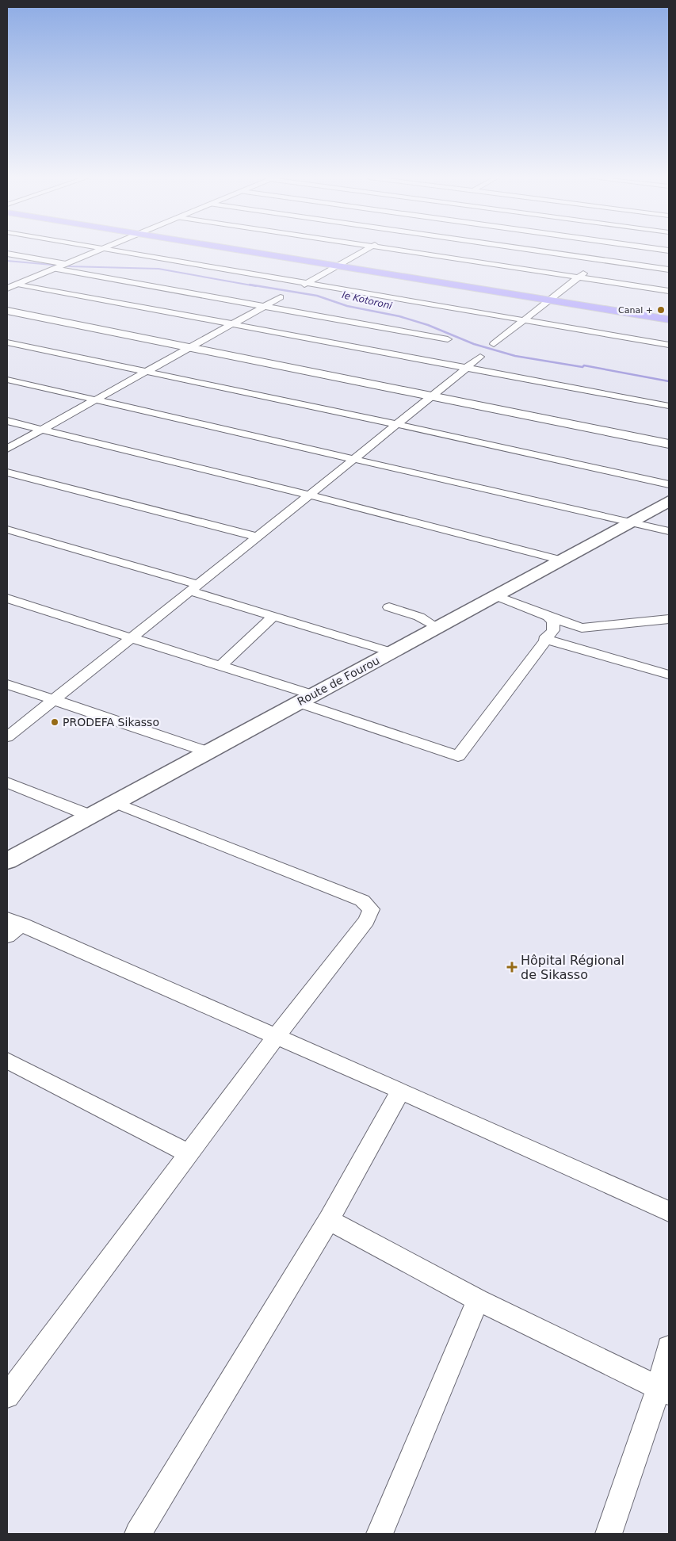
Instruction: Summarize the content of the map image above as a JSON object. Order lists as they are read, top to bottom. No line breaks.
{"streets":{"main road":["Route de Fourou"]},"water":["le Kotoroni"],"places":{"other":["Canal +","PRODEFA Sikasso"],"health":["Hôpital Régional de Sikasso"]}}
